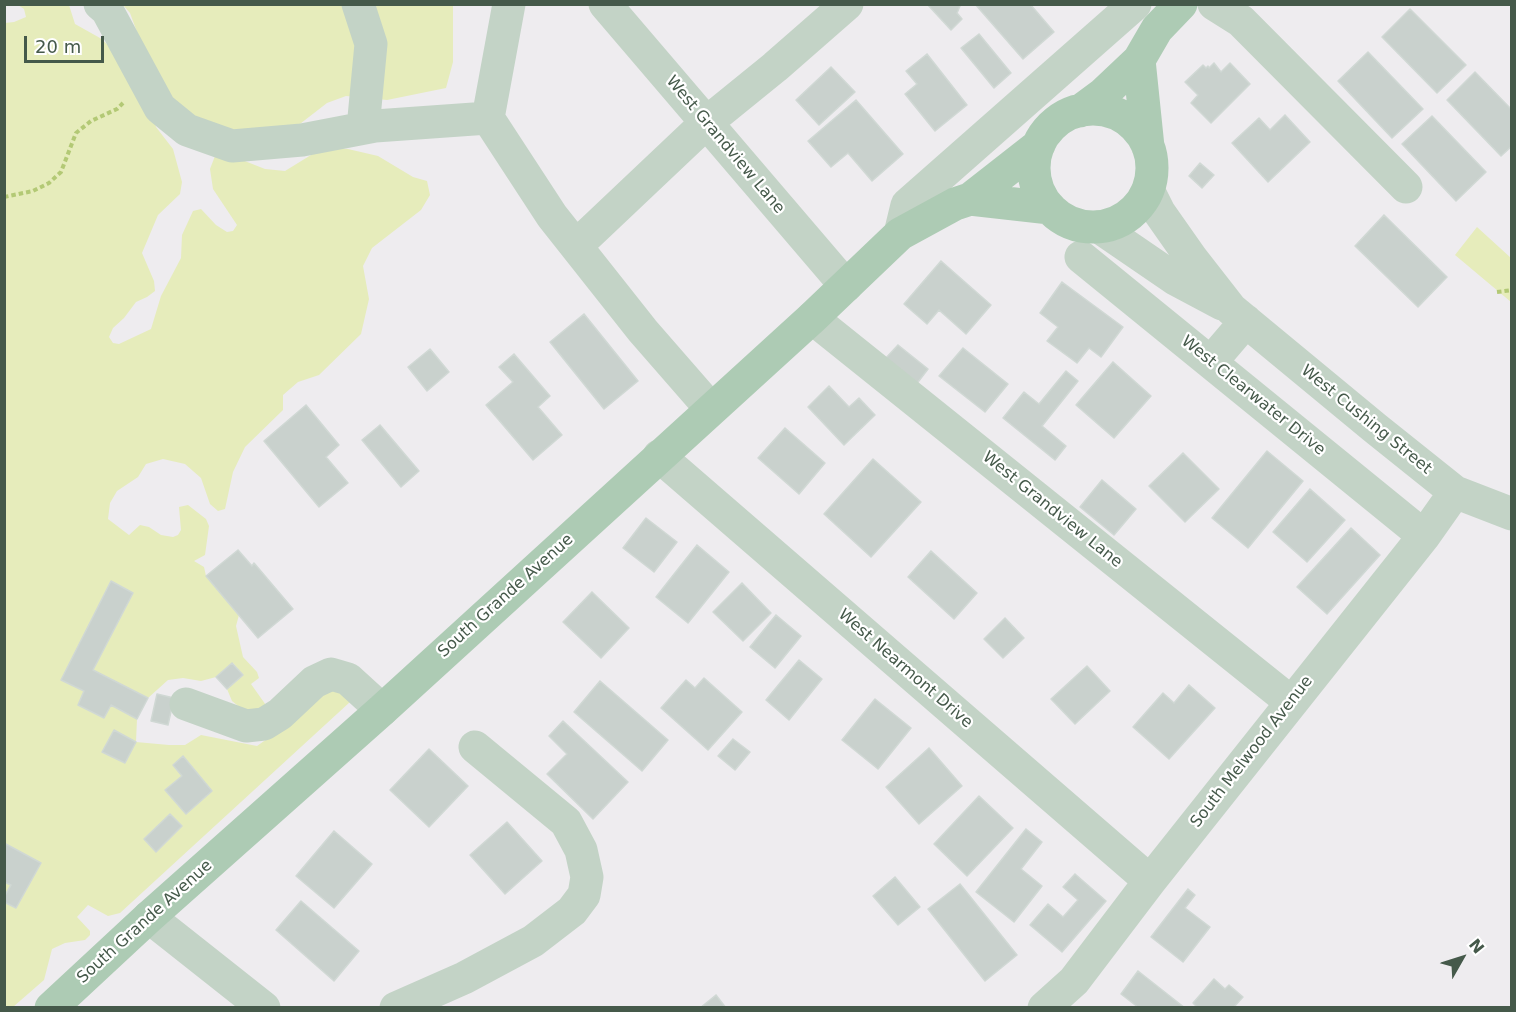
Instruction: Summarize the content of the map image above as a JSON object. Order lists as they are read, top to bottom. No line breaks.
{"streets":{"main road":["South Grande Avenue"],"street":["West Grandview Lane","West Clearwater Drive","West Cushing Street","West Nearmont Drive","South Melwood Avenue"]},"crossings":[["West Grandview Lane","South Grande Avenue"],["West Grandview Lane","South Melwood Avenue"],["West Clearwater Drive","South Melwood Avenue"],["West Cushing Street","South Grande Avenue"],["West Cushing Street","South Melwood Avenue"],["South Grande Avenue","West Nearmont Drive"],["West Nearmont Drive","South Melwood Avenue"]],"scale_bar":"20 m","north":"top right"}
